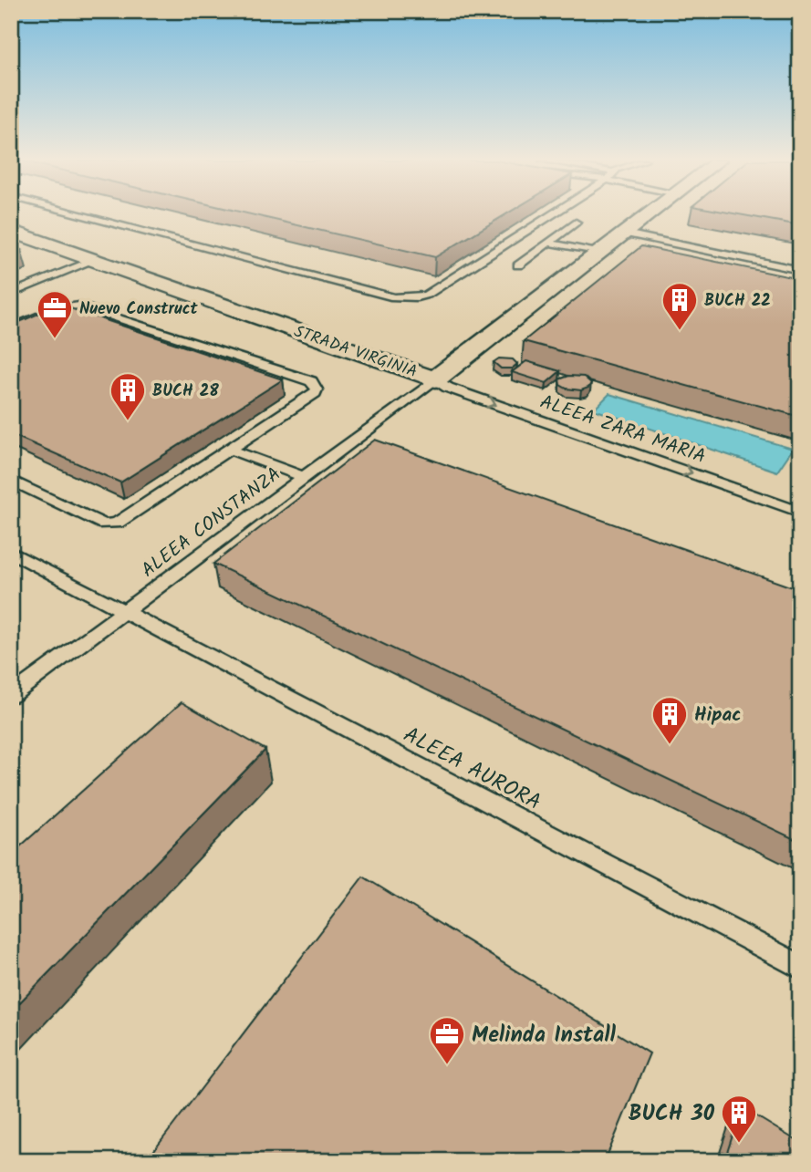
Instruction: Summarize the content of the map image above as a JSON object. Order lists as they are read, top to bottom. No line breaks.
{"streets":{"street":["STRADA VIRGINIA"],"lane":["ALEEA ZARA MARIA","ALEEA CONSTANZA","ALEEA AURORA"]},"crossings":[["STRADA VIRGINIA","ALEEA ZARA MARIA"],["STRADA VIRGINIA","ALEEA CONSTANZA"],["ALEEA ZARA MARIA","ALEEA CONSTANZA"],["ALEEA CONSTANZA","ALEEA AURORA"]],"one_way":["ALEEA ZARA MARIA"],"places":{"building":["BUCH 22","BUCH 28","Hipac","BUCH 30"],"office":["Nuevo Construct","Melinda Install"]}}
